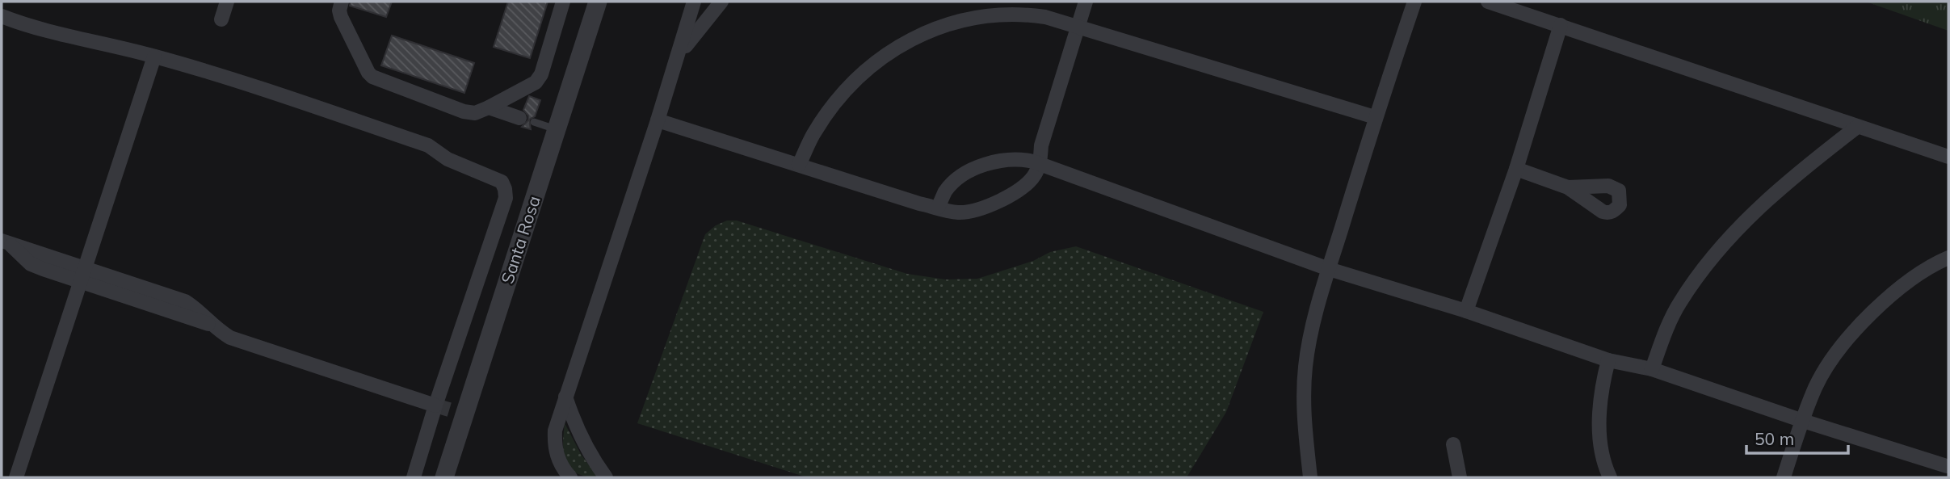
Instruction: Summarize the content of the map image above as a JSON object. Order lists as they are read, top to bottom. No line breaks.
{"streets":{"street":["Santa Rosa"]},"scale_bar":"50 m"}
